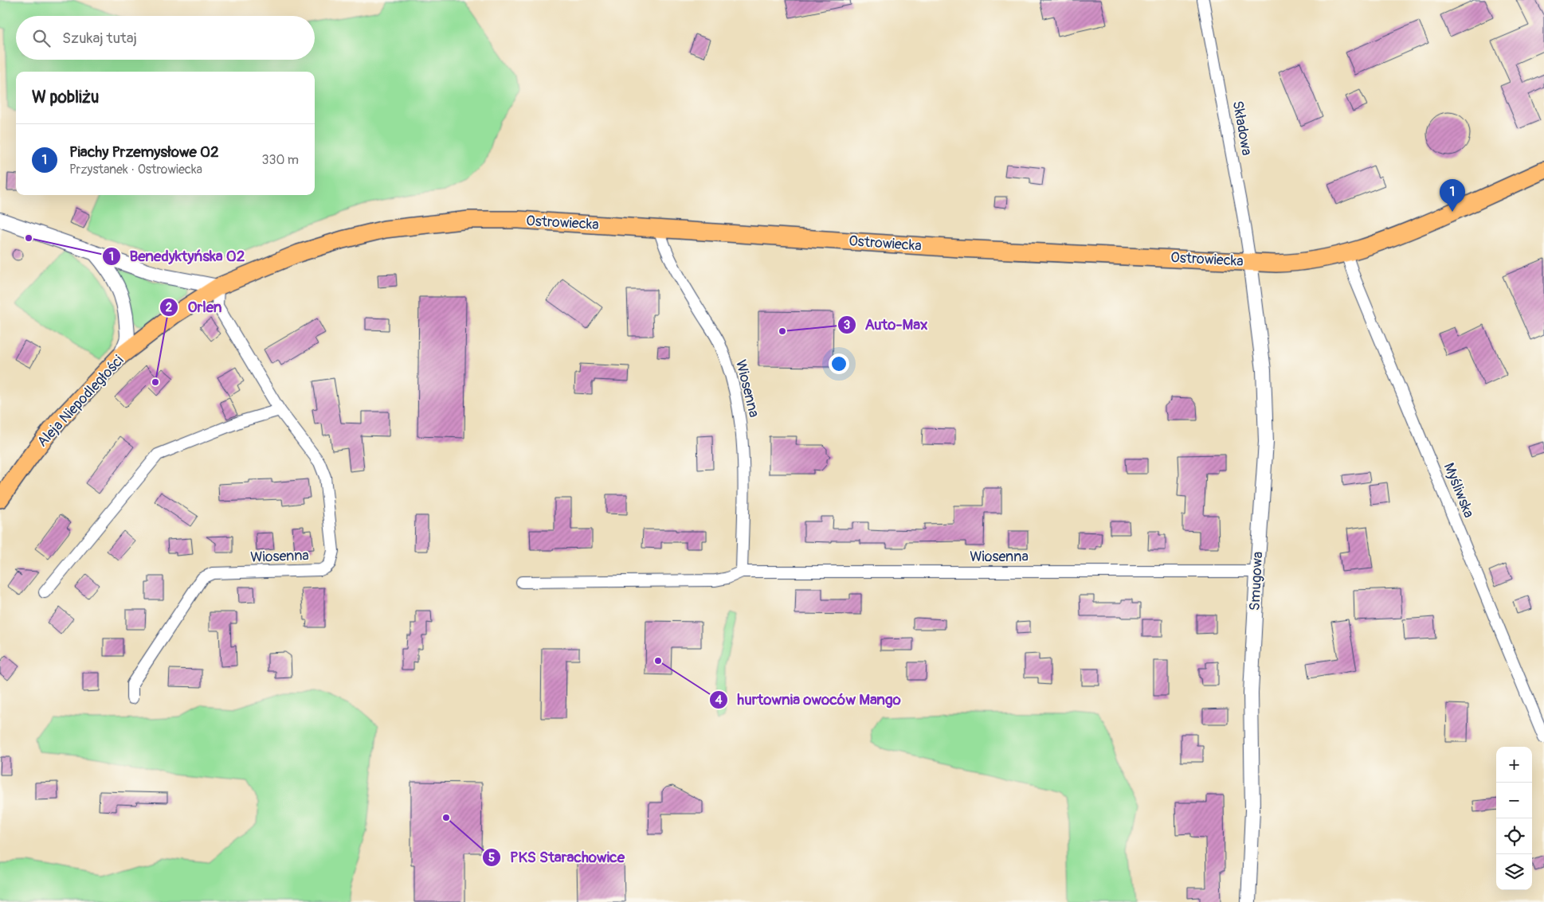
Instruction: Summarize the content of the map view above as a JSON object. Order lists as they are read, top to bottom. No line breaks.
{"streets":{"main road":["Ostrowiecka","Aleja Niepodległości"],"street":["Składowa","Wiosenna","Myśliwska","Smugowa"]},"crossings":[["Składowa","Ostrowiecka"],["Składowa","Smugowa"],["Ostrowiecka","Wiosenna"],["Ostrowiecka","Aleja Niepodległości"],["Ostrowiecka","Myśliwska"],["Ostrowiecka","Smugowa"],["Wiosenna","Smugowa"]],"places":["Benedyktyńska 02","Auto-Max","Orlen","hurtownia owoców Mango","PKS Starachowice"],"page":{"search":"Szukaj tutaj","heading":"W pobliżu","list":[{"mark":"1","name":"Piachy Przemysłowe 02","note":"Przystanek · Ostrowiecka","value":"330 m"}],"pins":"1","map_buttons":["+","−"]}}
